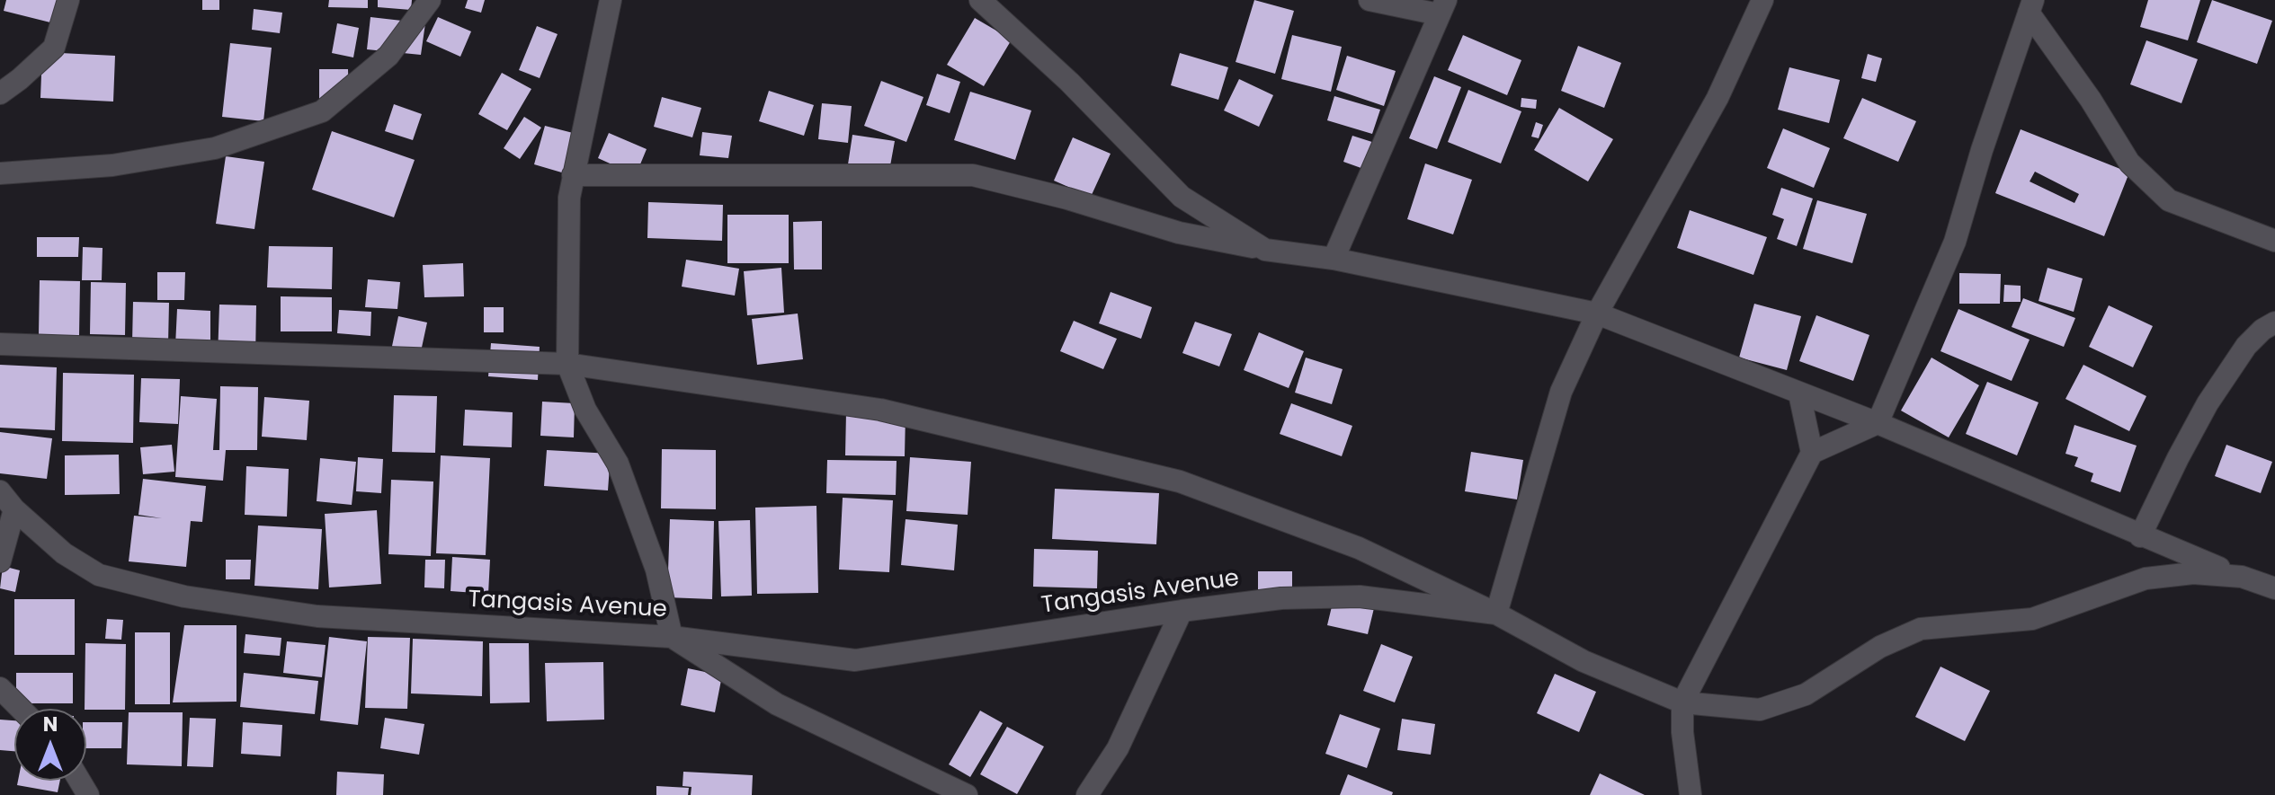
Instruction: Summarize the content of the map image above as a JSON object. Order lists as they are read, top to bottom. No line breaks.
{"streets":{"street":["Tangasis Avenue"]},"north":"top"}
